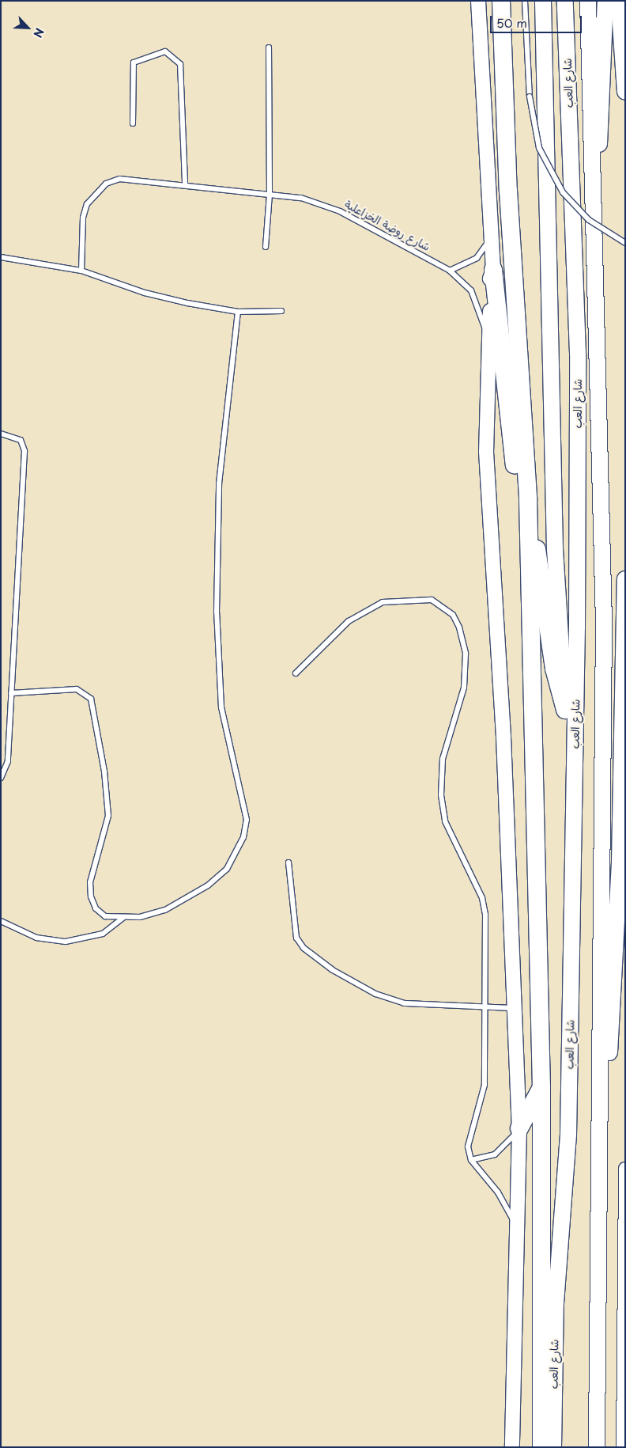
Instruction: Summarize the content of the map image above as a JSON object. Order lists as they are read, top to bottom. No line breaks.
{"streets":{"main road":["شارع العب"],"lane":["شارع روضة الخزاعلية"]},"scale_bar":"50 m","north":"bottom right"}
